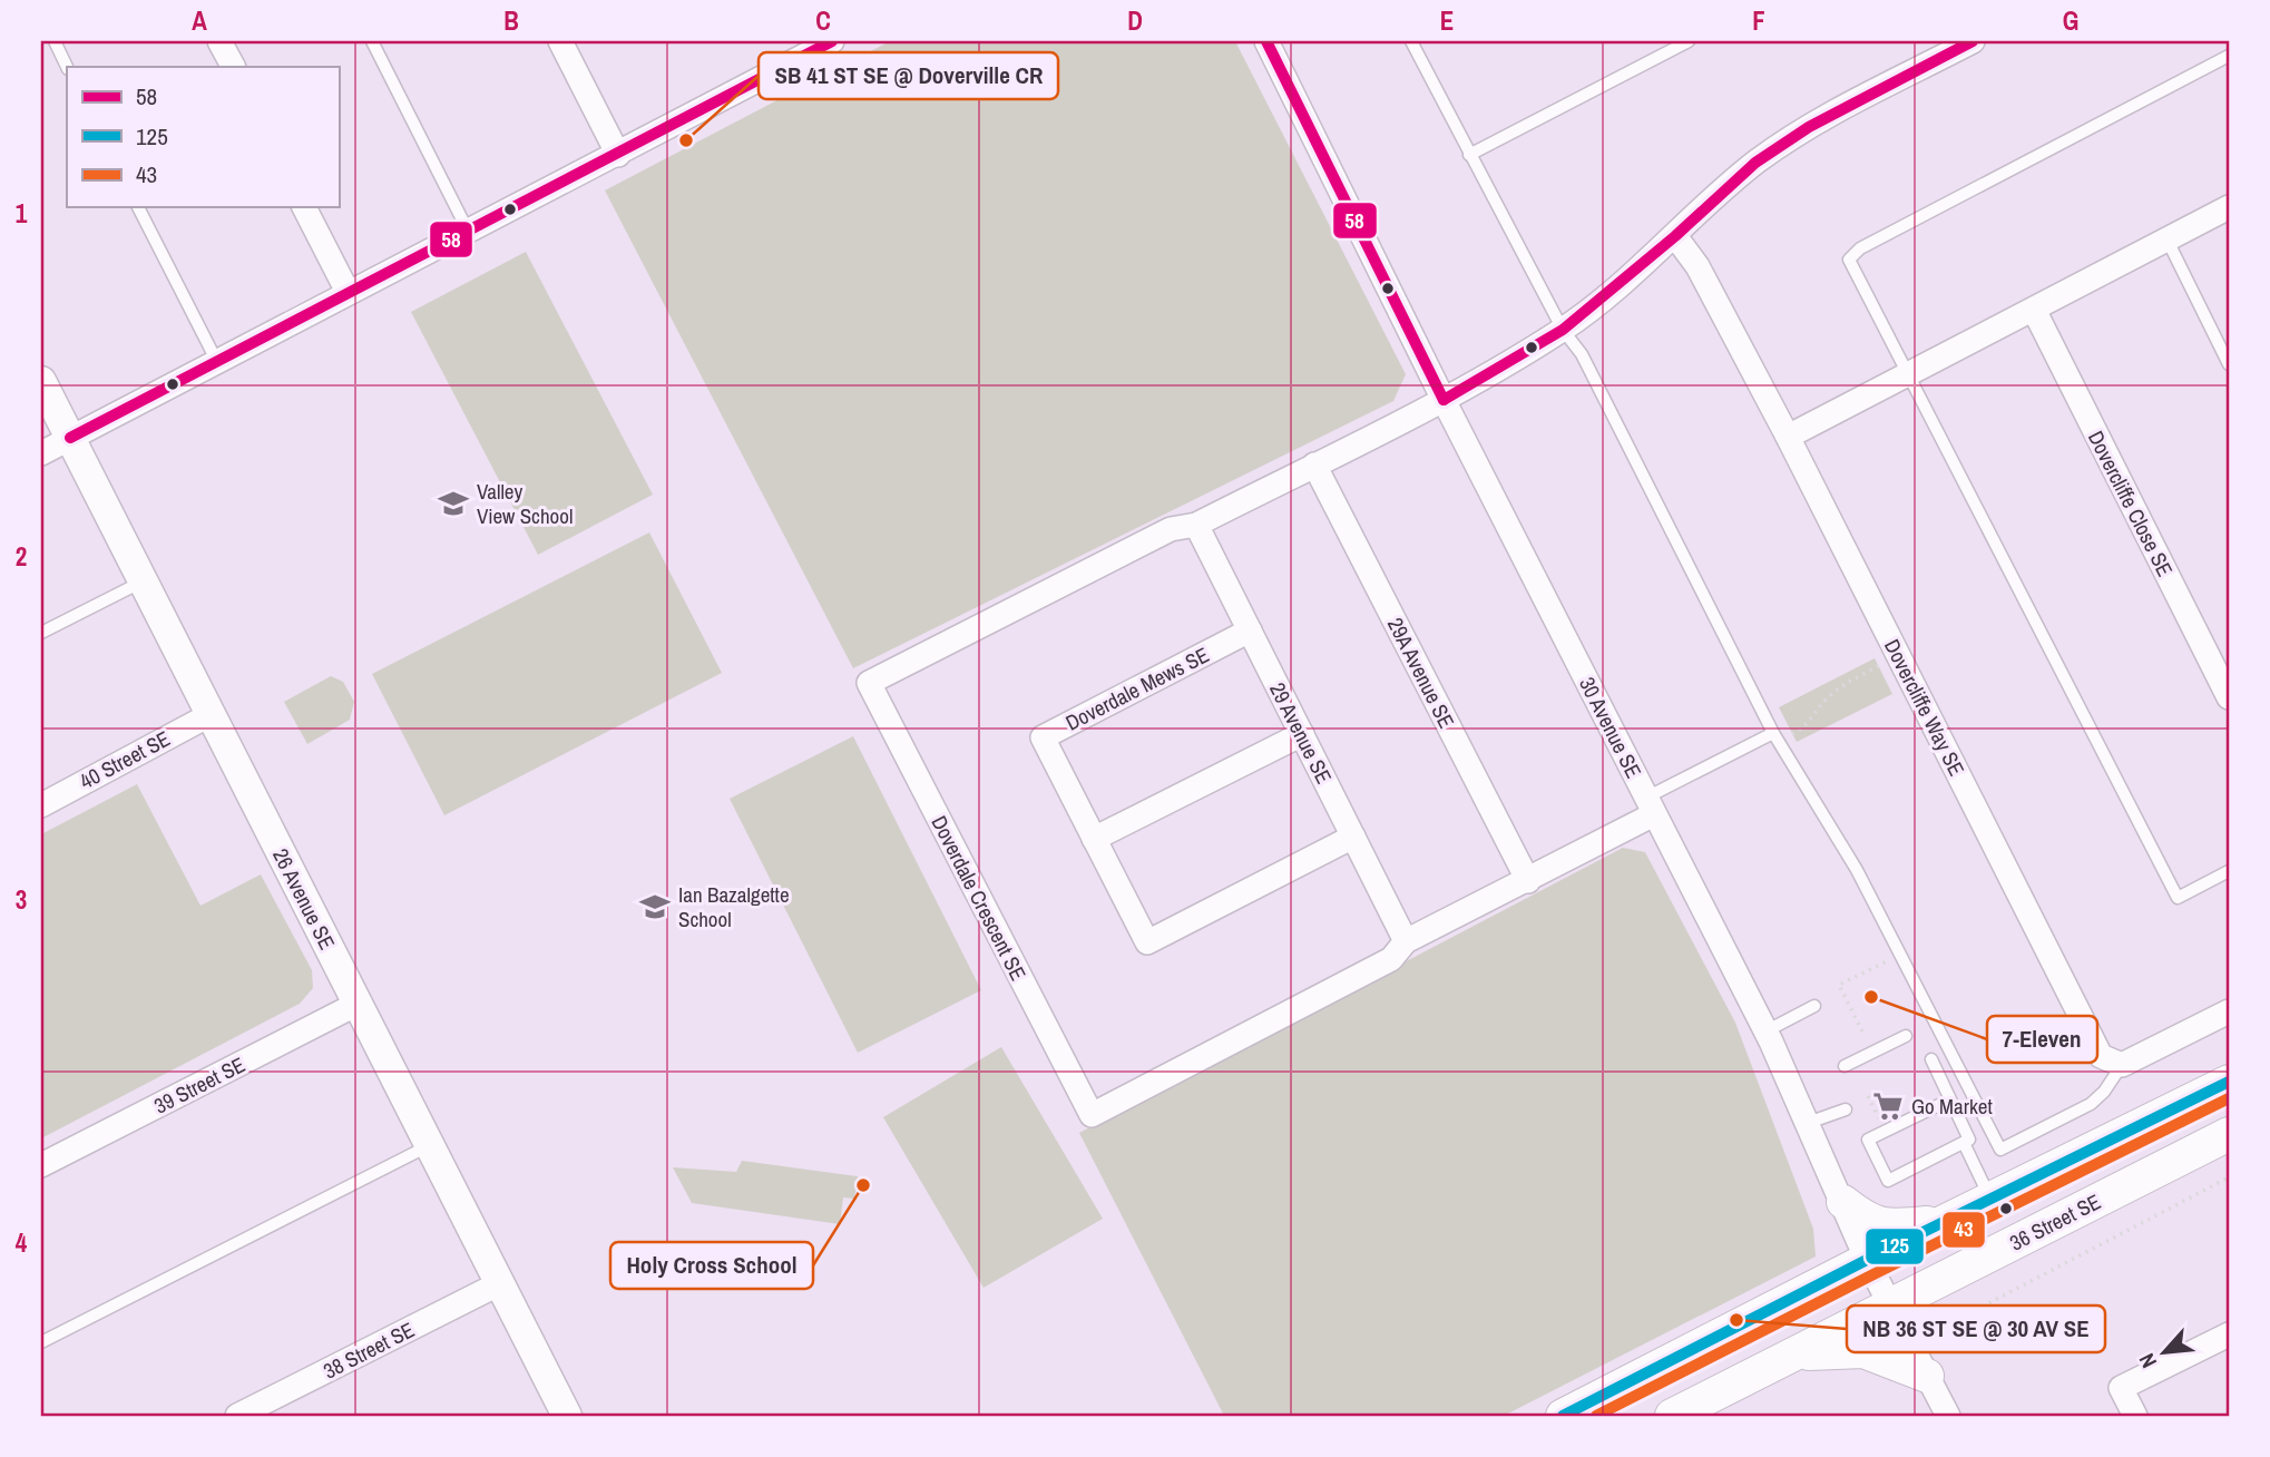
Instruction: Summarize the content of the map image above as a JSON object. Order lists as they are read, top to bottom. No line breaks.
{"streets":{"main road":["36 Street SE"],"street":["Dovercliffe Close SE","29A Avenue SE","Doverdale Mews SE","Dovercliffe Way SE","30 Avenue SE","29 Avenue SE","40 Street SE","Doverdale Crescent SE","26 Avenue SE","39 Street SE","38 Street SE"]},"crossings":[["29A Avenue SE","Doverdale Crescent SE"],["Doverdale Mews SE","29 Avenue SE"],["30 Avenue SE","Doverdale Crescent SE"],["30 Avenue SE","36 Street SE"],["29 Avenue SE","Doverdale Crescent SE"],["40 Street SE","26 Avenue SE"],["26 Avenue SE","39 Street SE"],["26 Avenue SE","38 Street SE"]],"places":{"other":["SB 41 ST SE @ Doverville CR","7-Eleven","Holy Cross School","NB 36 ST SE @ 30 AV SE"],"school or university":["Valley View School","Ian Bazalgette School"],"supermarket":["Go Market"]},"lines":["transit line 58","transit line 125","transit line 43"],"legend":["58","125","43"],"north":"bottom left","grid":{"columns":["A","B","C","D","E","F","G"],"rows":["1","2","3","4"]}}
